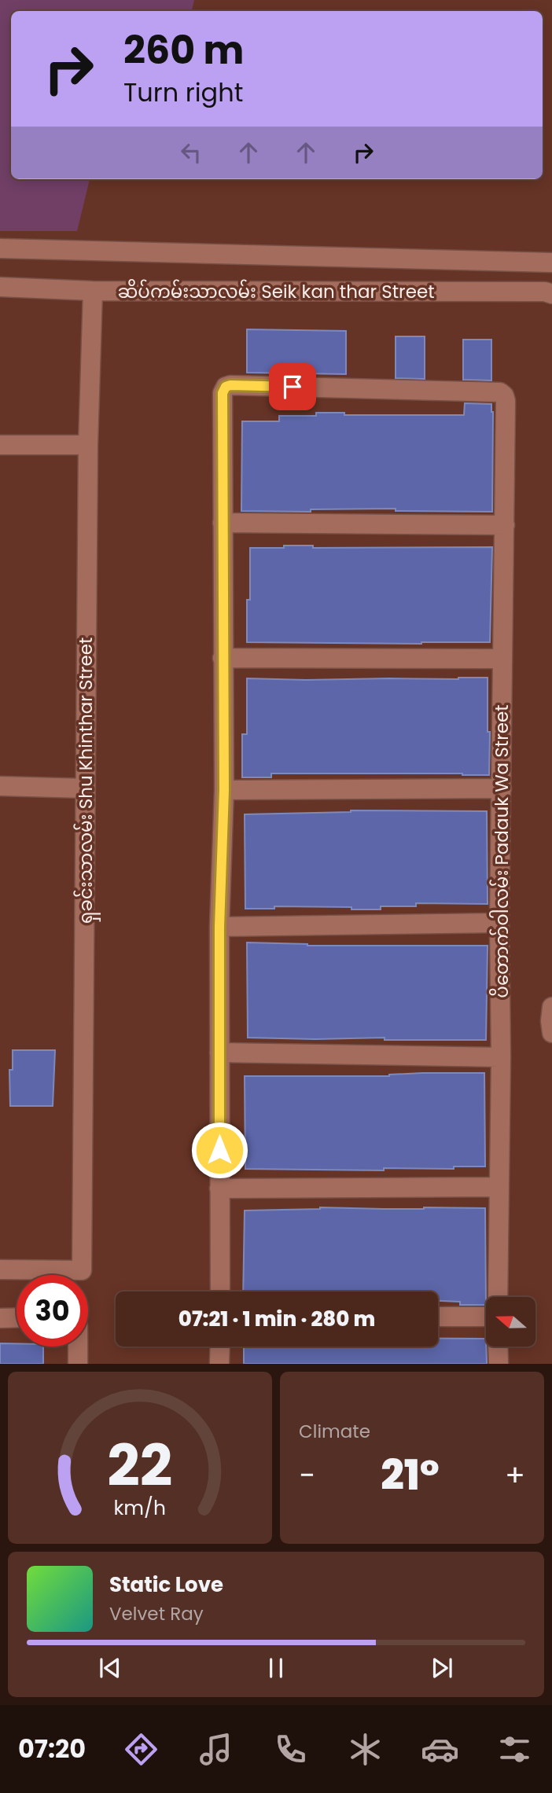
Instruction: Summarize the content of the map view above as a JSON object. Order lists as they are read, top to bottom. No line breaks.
{"streets":{"street":["ဆိပ်ကမ်းသာလမ်း Seik kan thar Street","ရှခင်းသာလမ်း Shu Khinthar Street","ပိတောက်ဝါလမ်း Padauk Wa Street"]},"crossings":[["ဆိပ်ကမ်းသာလမ်း Seik kan thar Street","ရှခင်းသာလမ်း Shu Khinthar Street"]],"north":"left","page":{"turn":["260 m","Turn right"],"limit":"30","trip":"07:21 · 1 min · 280 m","tile":"Climate","heat":["−","21°","+"],"song":["Static Love","Velvet Ray"],"tabs":"07:20","gauge":["22","km/h"]}}
